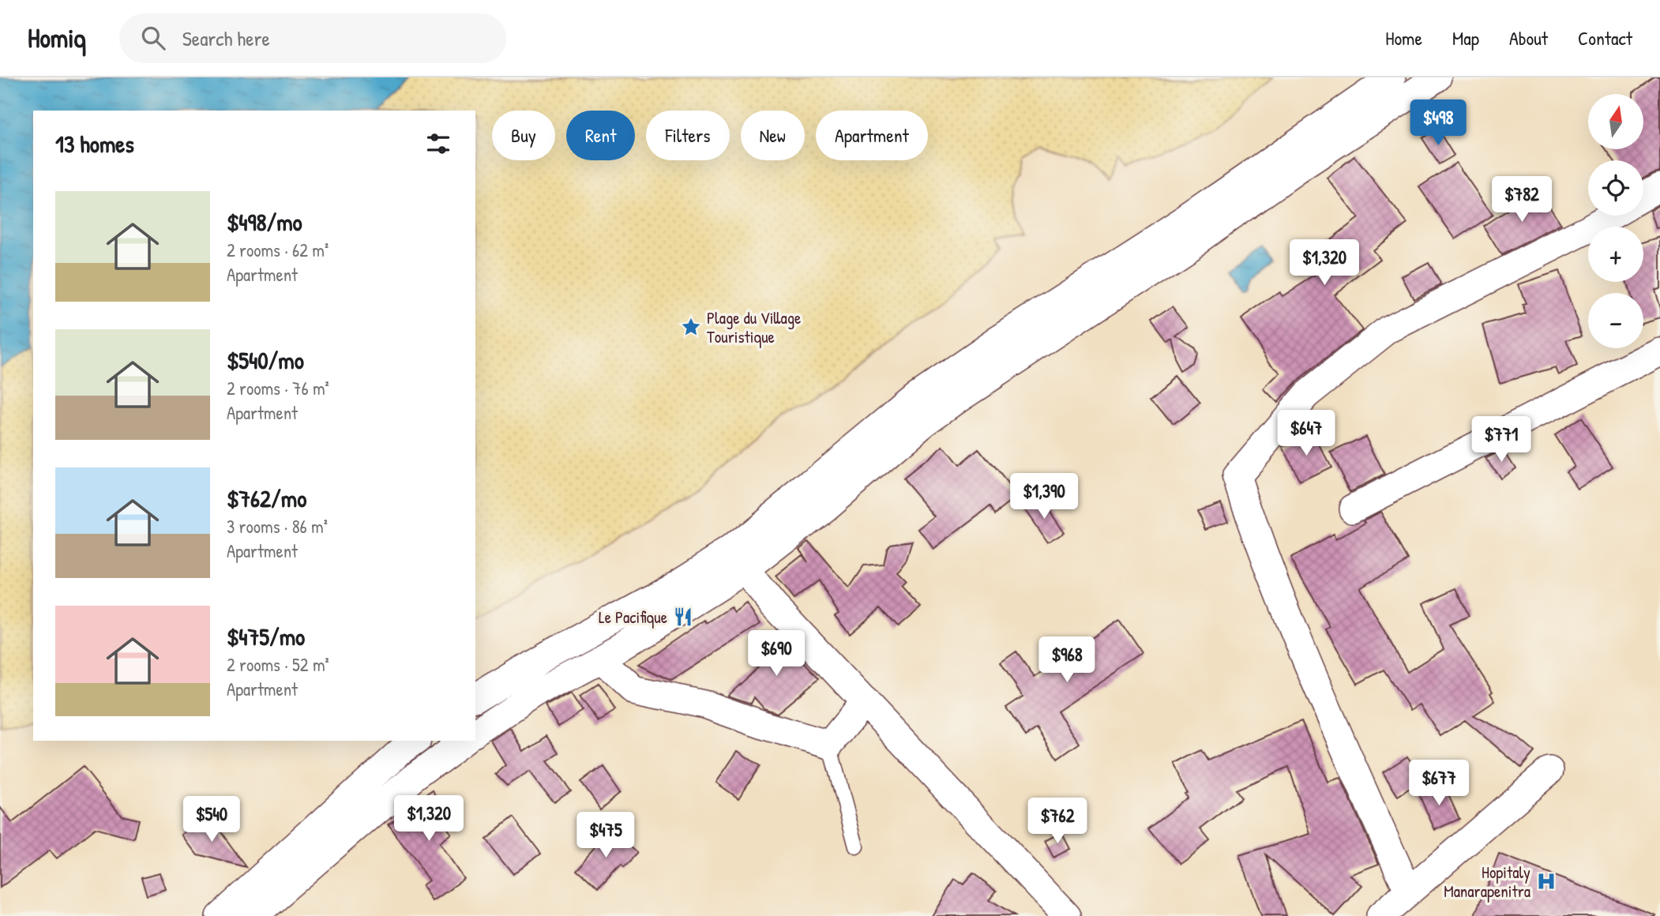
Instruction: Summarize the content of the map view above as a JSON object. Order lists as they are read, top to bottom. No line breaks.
{"places":{"place":["Plage du Village Touristique"],"restaurant":["Le Pacifique"],"hospital":["Hopitaly Manarapenitra"]},"north":"top","page":{"header":"Homiq","search":"Search here","nav":["Home","Map","About","Contact"],"map_buttons":["+","−"],"price":["$498","$782","$1,320","$647","$771","$1,390","$690","$968","$677","$1,320","$540","$762","$475"],"chip":["Buy","Rent","Filters","New","Apartment"],"heading":"13 homes","list":[{"name":"$498/mo","note":"2 rooms · 62 m² · Apartment"},{"name":"$540/mo","note":"2 rooms · 76 m² · Apartment"},{"name":"$762/mo","note":"3 rooms · 86 m² · Apartment"},{"name":"$475/mo","note":"2 rooms · 52 m² · Apartment"}]}}
